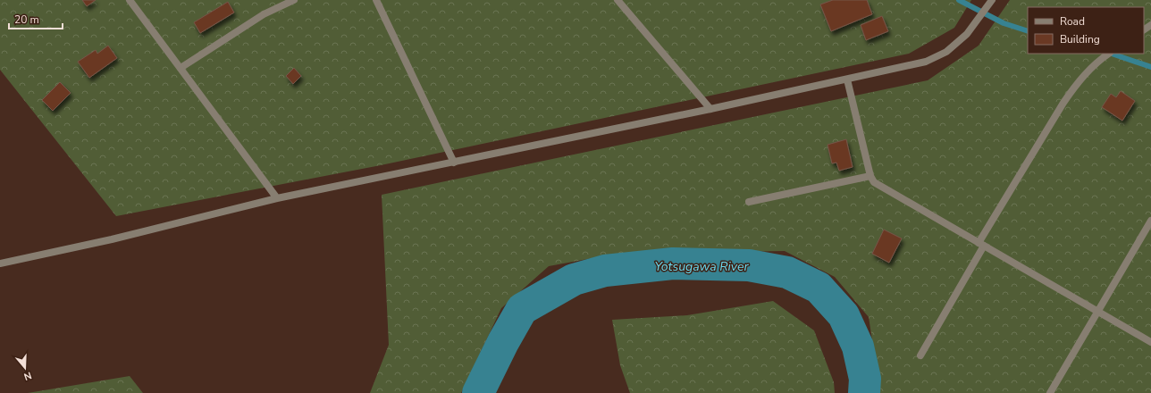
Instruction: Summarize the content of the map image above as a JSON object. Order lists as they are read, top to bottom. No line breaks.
{"water":["Yotsugawa River"],"legend":["Road","Building"],"scale_bar":"20 m","north":"bottom"}
